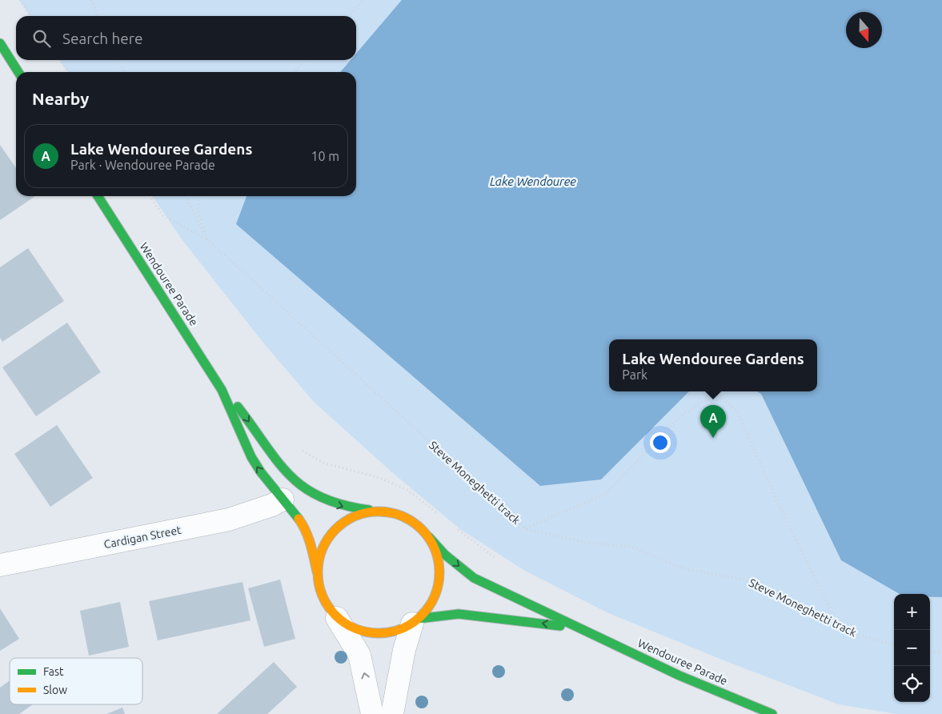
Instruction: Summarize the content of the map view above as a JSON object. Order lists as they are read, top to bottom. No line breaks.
{"streets":{"street":["Wendouree Parade","Cardigan Street"],"path":["Steve Moneghetti track"]},"crossings":[["Wendouree Parade","Cardigan Street"]],"water":["Lake Wendouree"],"legend":["Fast","Slow"],"north":"bottom","page":{"search":"Search here","heading":"Nearby","list":[{"mark":"A","name":"Lake Wendouree Gardens","note":"Park · Wendouree Parade","value":"10 m"}],"popup":["Lake Wendouree Gardens","Park"],"pins":"A","map_buttons":["+","−"]}}
